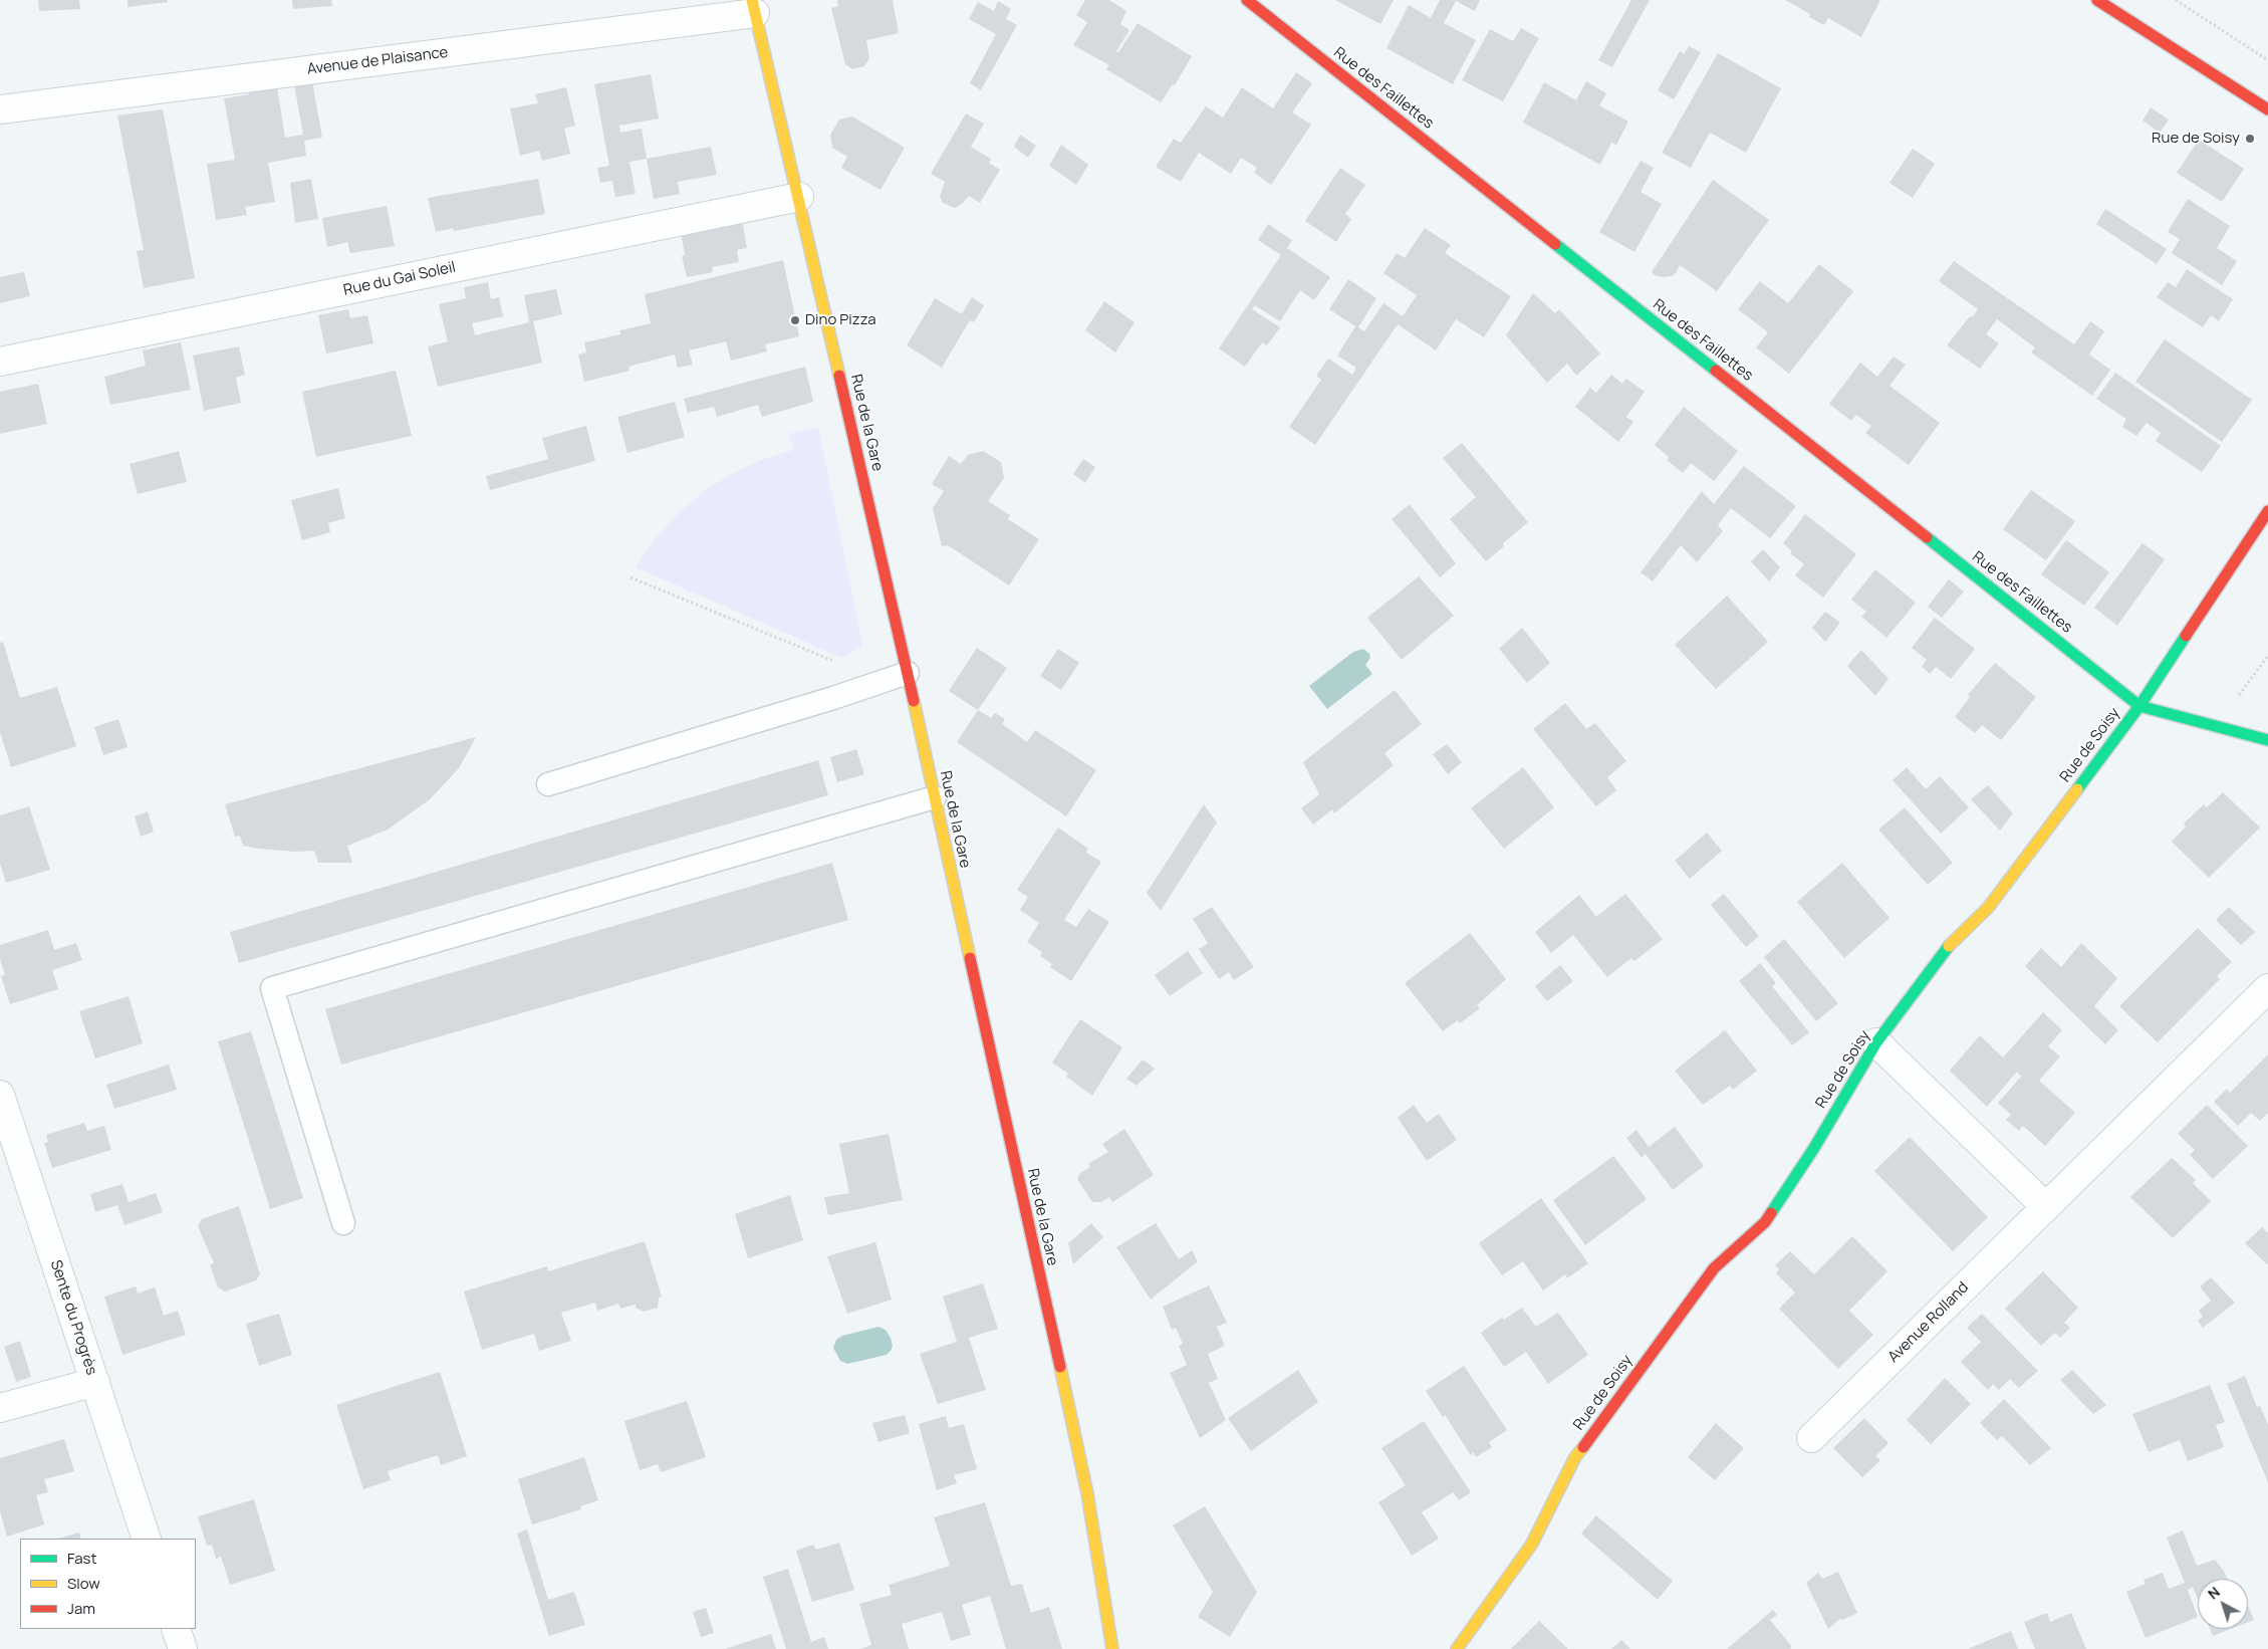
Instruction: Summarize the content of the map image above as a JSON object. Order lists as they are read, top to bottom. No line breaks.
{"streets":{"street":["Avenue de Plaisance","Rue des Faillettes","Rue du Gai Soleil","Rue de la Gare","Rue de Soisy","Sente du Progrès","Avenue Rolland"]},"crossings":[["Avenue de Plaisance","Rue de la Gare"],["Rue des Faillettes","Rue de Soisy"],["Rue du Gai Soleil","Rue de la Gare"]],"places":["Rue de Soisy","Dino Pizza"],"legend":["Fast","Slow","Jam"],"north":"top left"}
